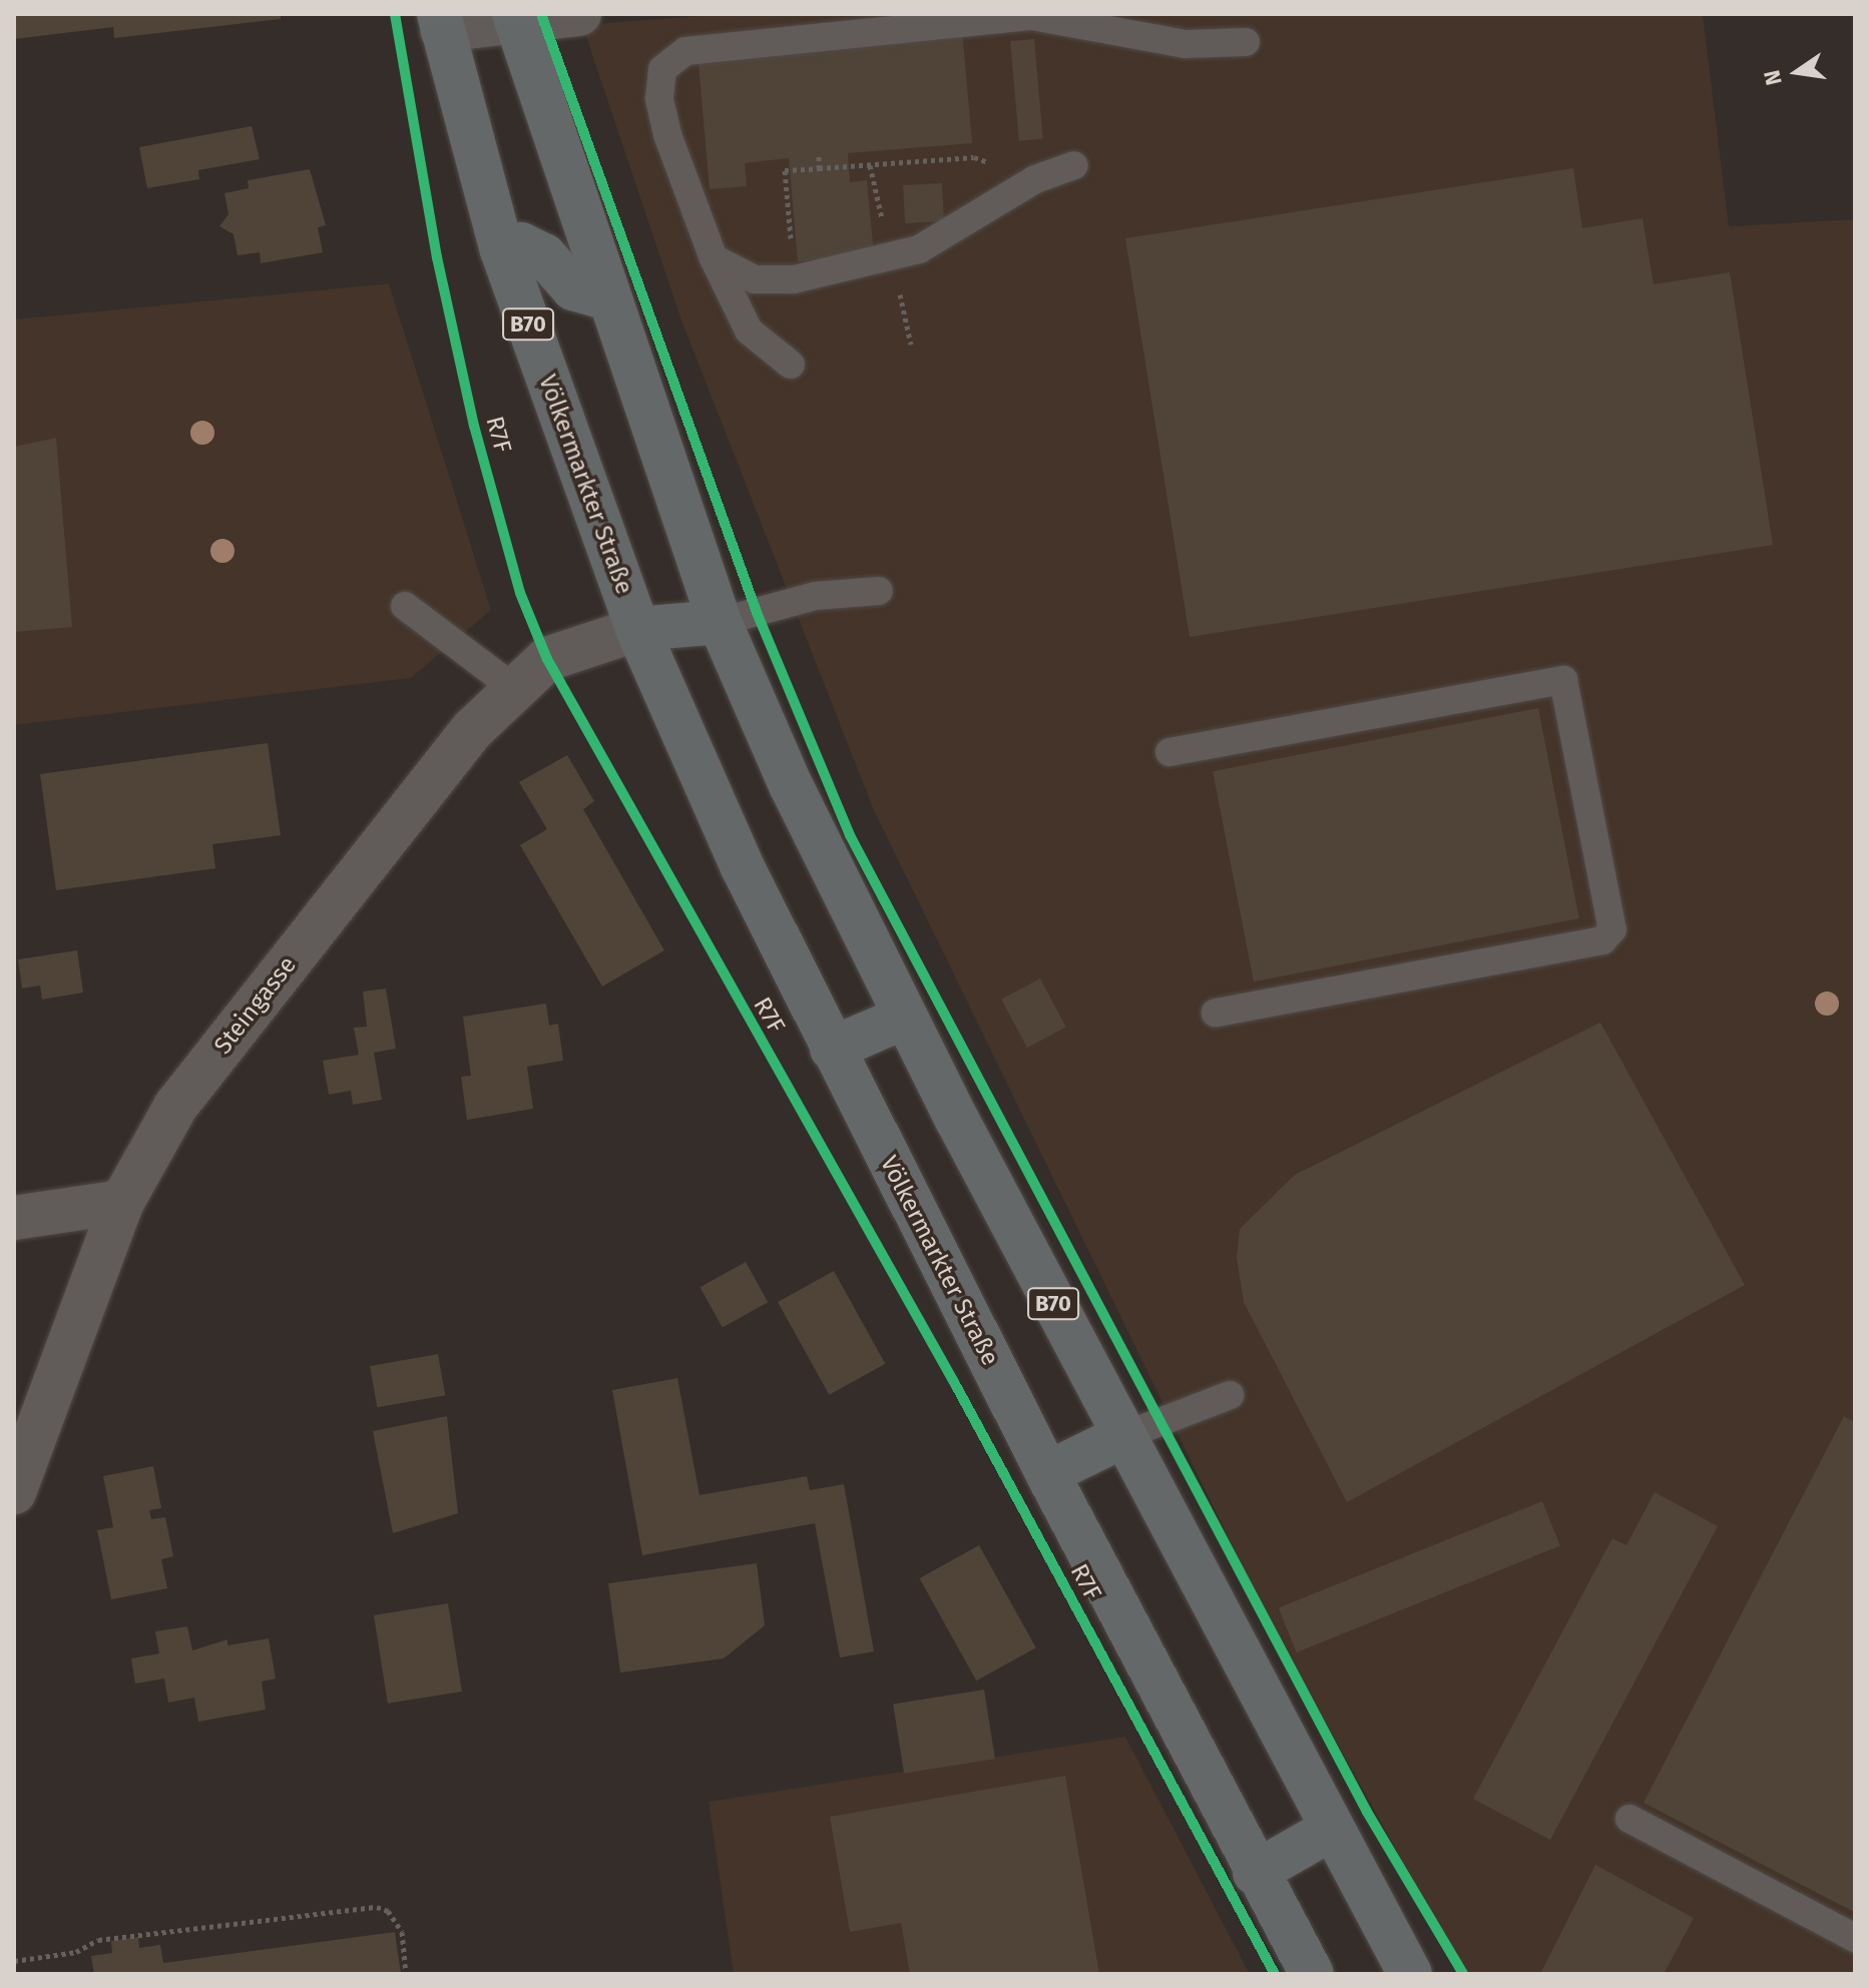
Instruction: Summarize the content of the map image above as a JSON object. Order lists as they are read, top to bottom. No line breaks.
{"streets":{"main road":["B70","Völkermarkter Straße"],"street":["Steingasse"],"cycle path":["R7F"]},"crossings":[["Völkermarkter Straße","Steingasse"]],"north":"left"}
